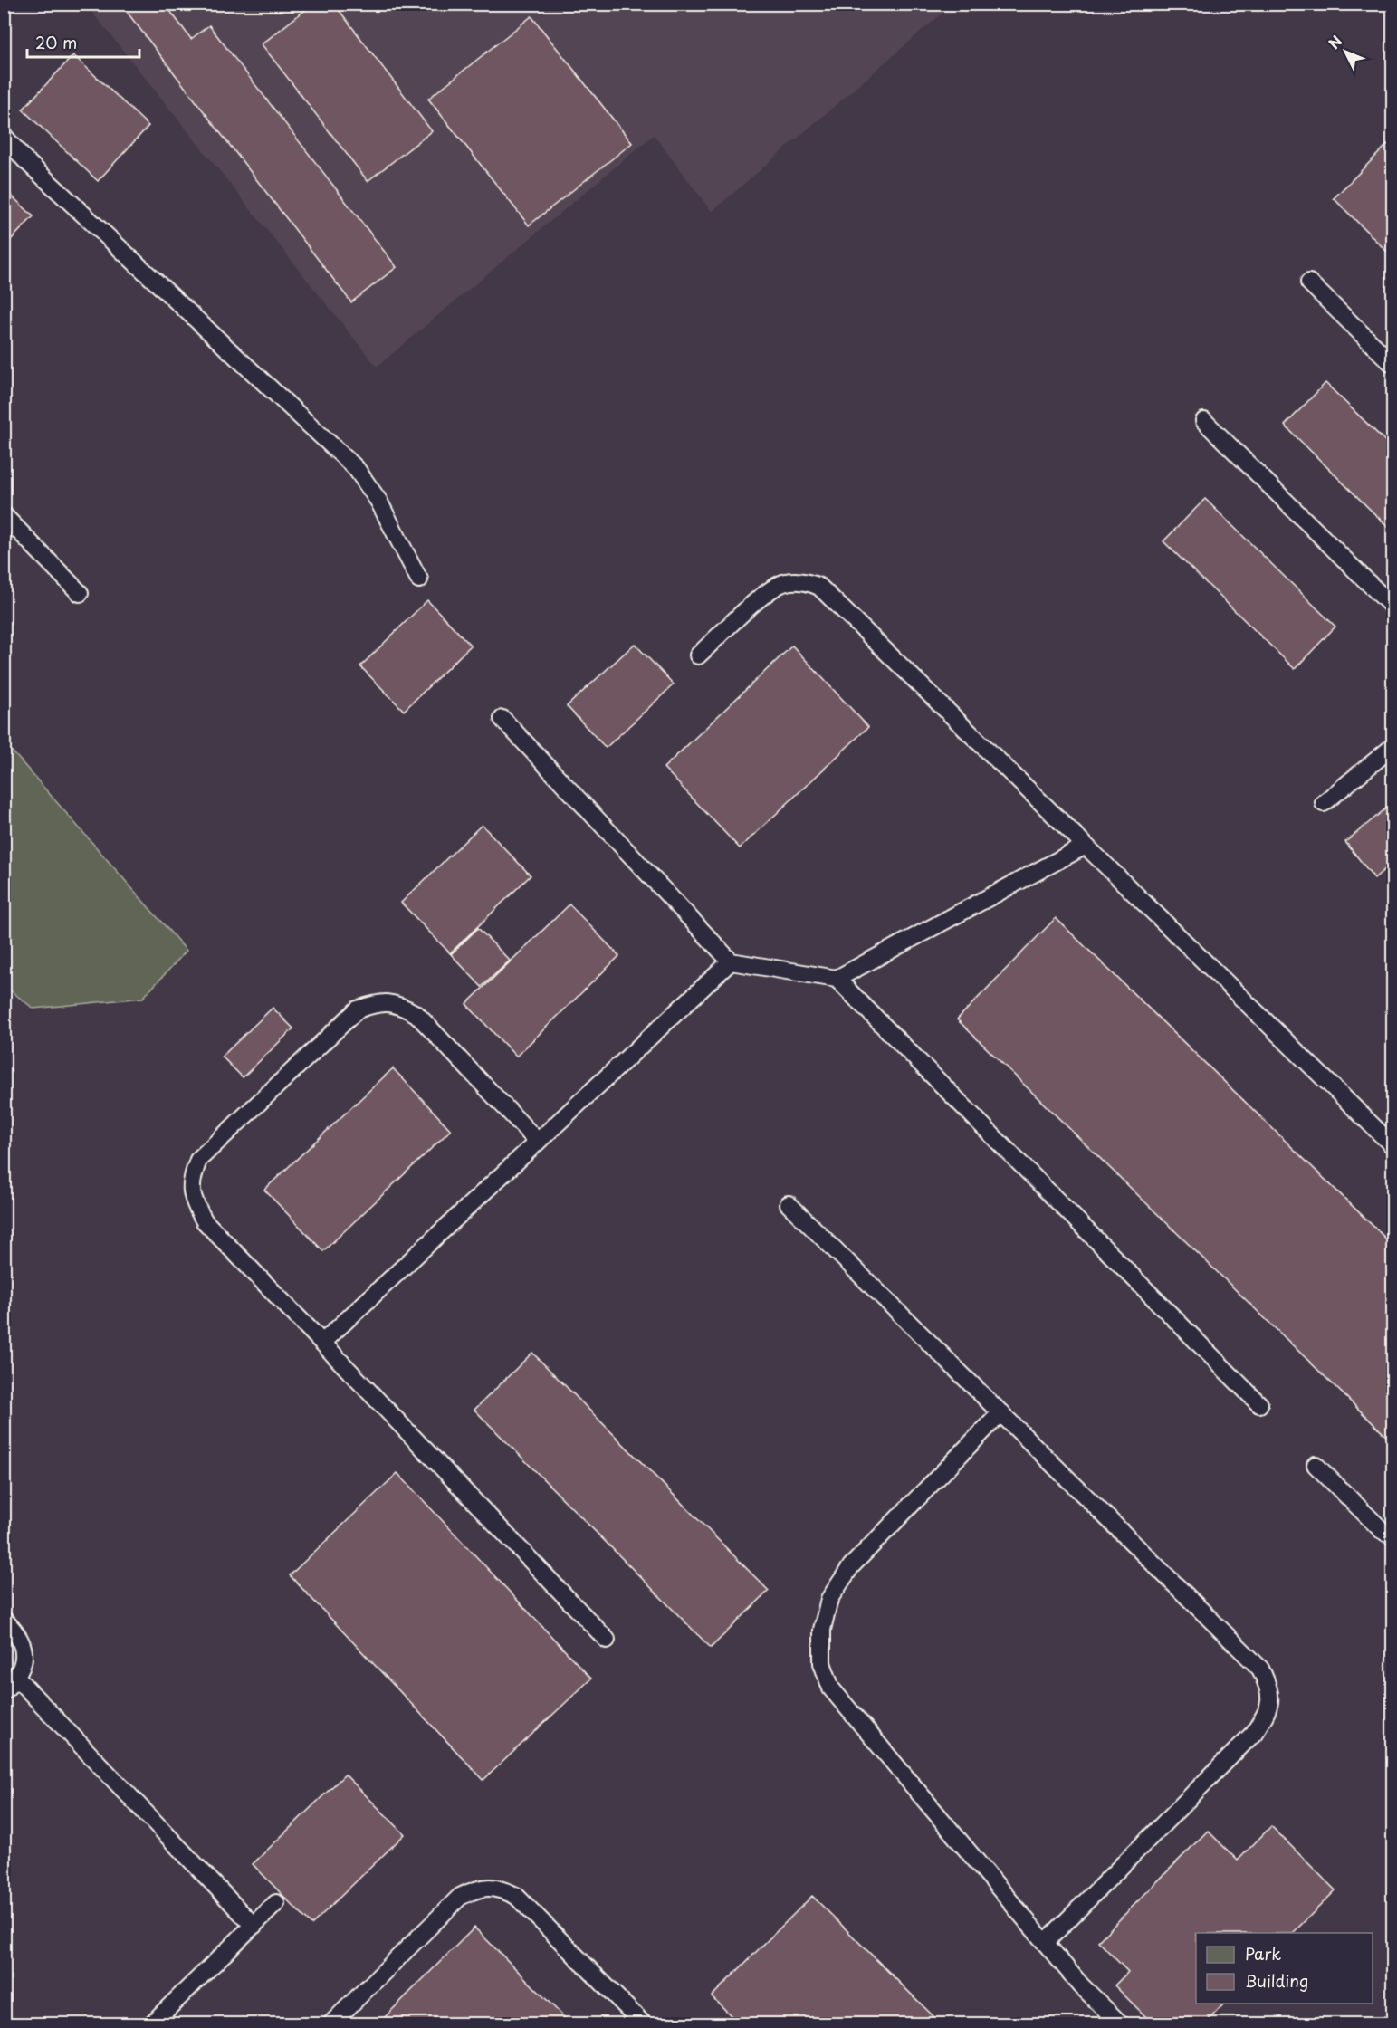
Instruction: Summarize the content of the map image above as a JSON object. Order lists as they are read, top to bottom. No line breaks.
{"legend":["Park","Building"],"scale_bar":"20 m","north":"top left"}
